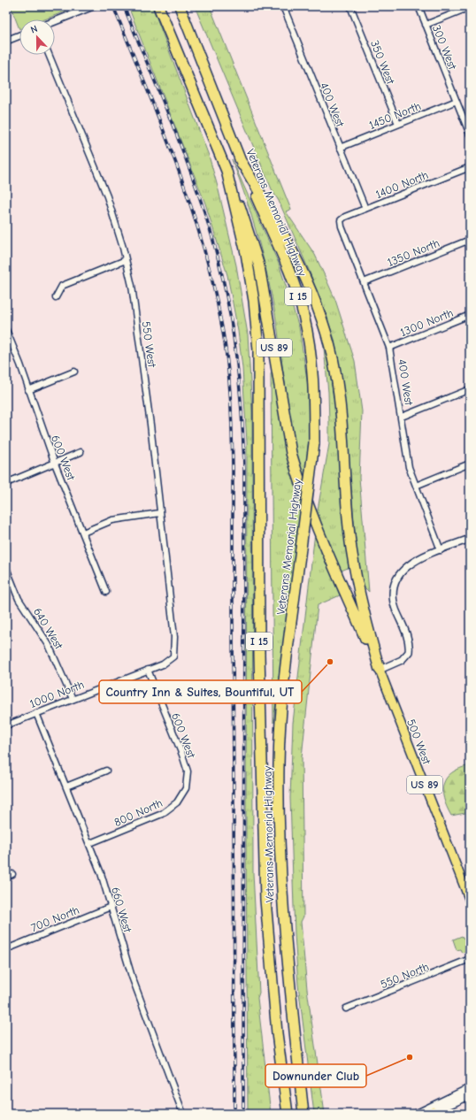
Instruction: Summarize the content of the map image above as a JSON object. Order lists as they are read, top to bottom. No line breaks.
{"streets":{"highway":["Veterans Memorial Highway","I 15","US 89"],"main road":["500 West"],"street":["300 West","350 West","400 West","1450 North","1400 North","1350 North","1300 North","550 West","600 West","640 West","1000 North","800 North","660 West","700 North","550 North"]},"crossings":[["300 West","1450 North"],["350 West","1450 North"],["400 West","1450 North"],["400 West","1400 North"],["400 West","1350 North"],["400 West","1300 North"],["Veterans Memorial Highway","US 89"],["550 West","1000 North"],["US 89","500 West"],["600 West","1000 North"],["600 West","800 North"],["640 West","1000 North"],["1000 North","660 West"],["800 North","660 West"],["660 West","700 North"]],"places":["Country Inn & Suites, Bountiful, UT","Downunder Club"],"north":"top"}
